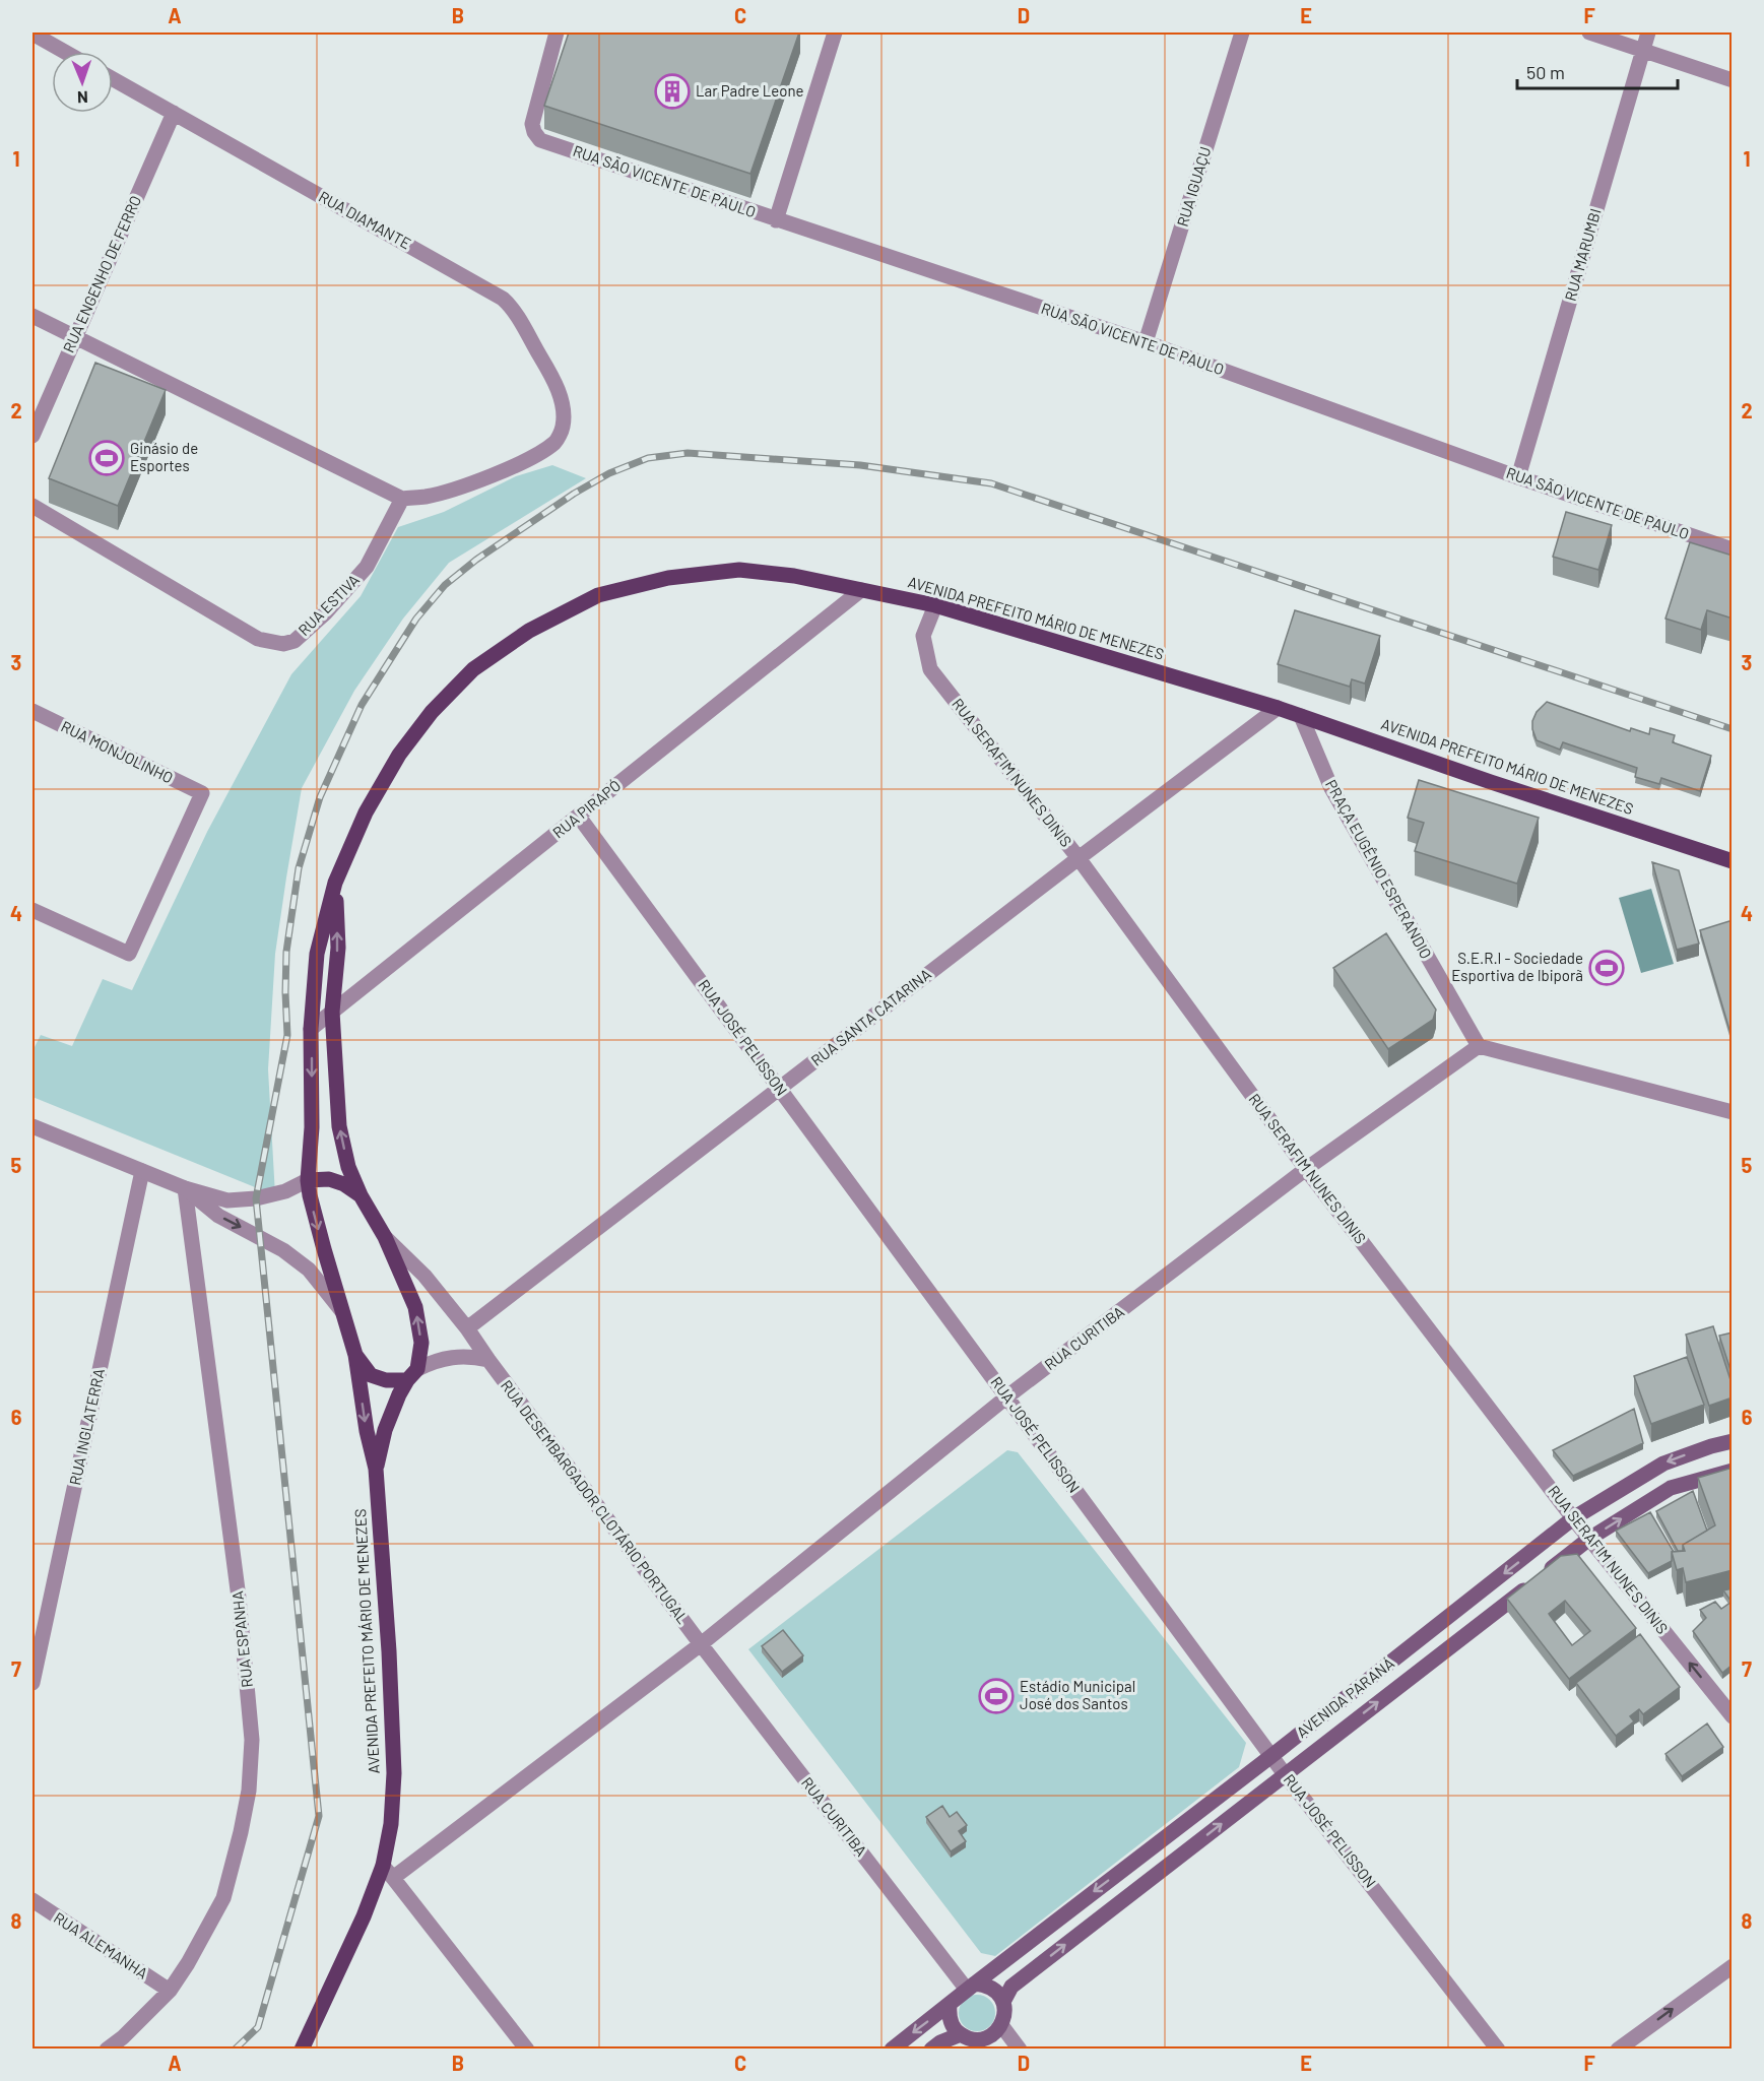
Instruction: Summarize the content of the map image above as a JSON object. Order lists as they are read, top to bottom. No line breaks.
{"streets":{"main road":["AVENIDA PREFEITO MÁRIO DE MENEZES","AVENIDA PARANÁ"],"street":["RUA SÃO VICENTE DE PAULO","RUA IGUAÇU","RUA DIAMANTE","RUA MARUMBI","RUA ENGENHO DE FERRO","RUA ESTIVA","RUA MONJOLINHO","RUA SERAFIM NUNES DINIS","RUA PIRAPÓ","PRAÇA EUGÊNIO ESPERANDIO","RUA SANTA CATARINA","RUA JOSÉ PELISSON","RUA CURITIBA","RUA INGLATERRA","RUA DESEMBARGADOR CLOTÁRIO PORTUGAL","RUA ESPANHA","RUA ALEMANHA"]},"crossings":[["RUA SÃO VICENTE DE PAULO","RUA IGUAÇU"],["RUA SÃO VICENTE DE PAULO","RUA MARUMBI"],["RUA DIAMANTE","RUA ENGENHO DE FERRO"],["RUA DIAMANTE","RUA ESTIVA"],["AVENIDA PREFEITO MÁRIO DE MENEZES","RUA SERAFIM NUNES DINIS"],["AVENIDA PREFEITO MÁRIO DE MENEZES","RUA PIRAPÓ"],["AVENIDA PREFEITO MÁRIO DE MENEZES","PRAÇA EUGÊNIO ESPERANDIO"],["AVENIDA PREFEITO MÁRIO DE MENEZES","RUA SANTA CATARINA"],["AVENIDA PREFEITO MÁRIO DE MENEZES","RUA CURITIBA"],["AVENIDA PREFEITO MÁRIO DE MENEZES","RUA DESEMBARGADOR CLOTÁRIO PORTUGAL"],["RUA SERAFIM NUNES DINIS","RUA SANTA CATARINA"],["RUA SERAFIM NUNES DINIS","RUA CURITIBA"],["RUA SERAFIM NUNES DINIS","AVENIDA PARANÁ"],["RUA PIRAPÓ","RUA JOSÉ PELISSON"],["PRAÇA EUGÊNIO ESPERANDIO","RUA CURITIBA"],["RUA SANTA CATARINA","RUA JOSÉ PELISSON"],["RUA SANTA CATARINA","RUA DESEMBARGADOR CLOTÁRIO PORTUGAL"],["RUA JOSÉ PELISSON","RUA CURITIBA"],["RUA JOSÉ PELISSON","AVENIDA PARANÁ"],["RUA CURITIBA","RUA DESEMBARGADOR CLOTÁRIO PORTUGAL"],["RUA CURITIBA","AVENIDA PARANÁ"],["RUA ESPANHA","RUA ALEMANHA"]],"places":{"building":["Lar Padre Leone"],"sports":["Ginásio de Esportes","S.E.R.I - Sociedade Esportiva de Ibiporã","Estádio Municipal José dos Santos"]},"scale_bar":"50 m","north":"bottom","grid":{"columns":["A","B","C","D","E","F"],"rows":["1","2","3","4","5","6","7","8"]}}
